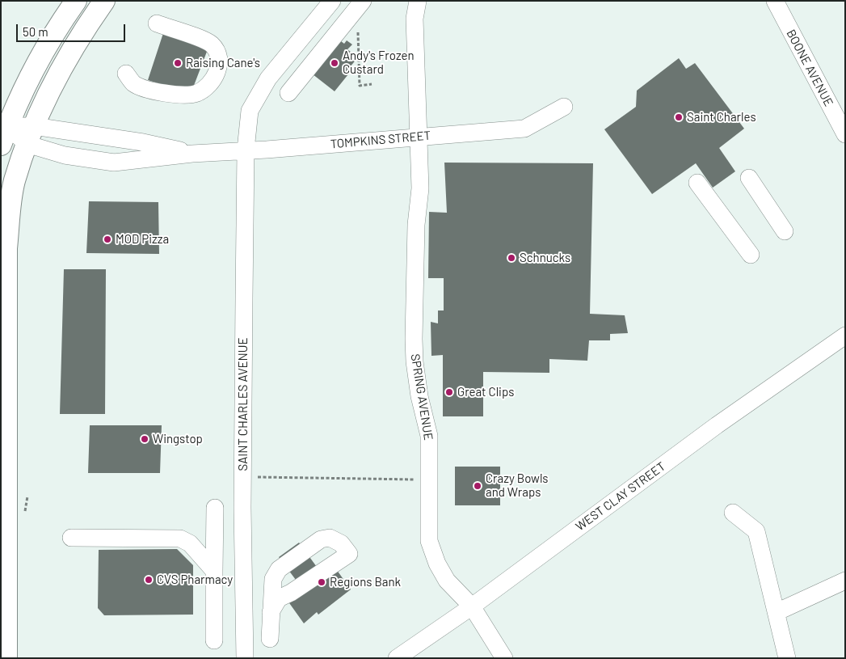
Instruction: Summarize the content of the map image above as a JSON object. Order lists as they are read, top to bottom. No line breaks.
{"streets":{"street":["BOONE AVENUE","TOMPKINS STREET","SPRING AVENUE","SAINT CHARLES AVENUE","WEST CLAY STREET"]},"crossings":[["TOMPKINS STREET","SPRING AVENUE"],["TOMPKINS STREET","SAINT CHARLES AVENUE"],["SPRING AVENUE","WEST CLAY STREET"]],"places":["Raising Cane's","Andy's Frozen Custard","Saint Charles","MOD Pizza","Schnucks","Great Clips","Wingstop","Crazy Bowls and Wraps","CVS Pharmacy","Regions Bank"],"scale_bar":"50 m"}
